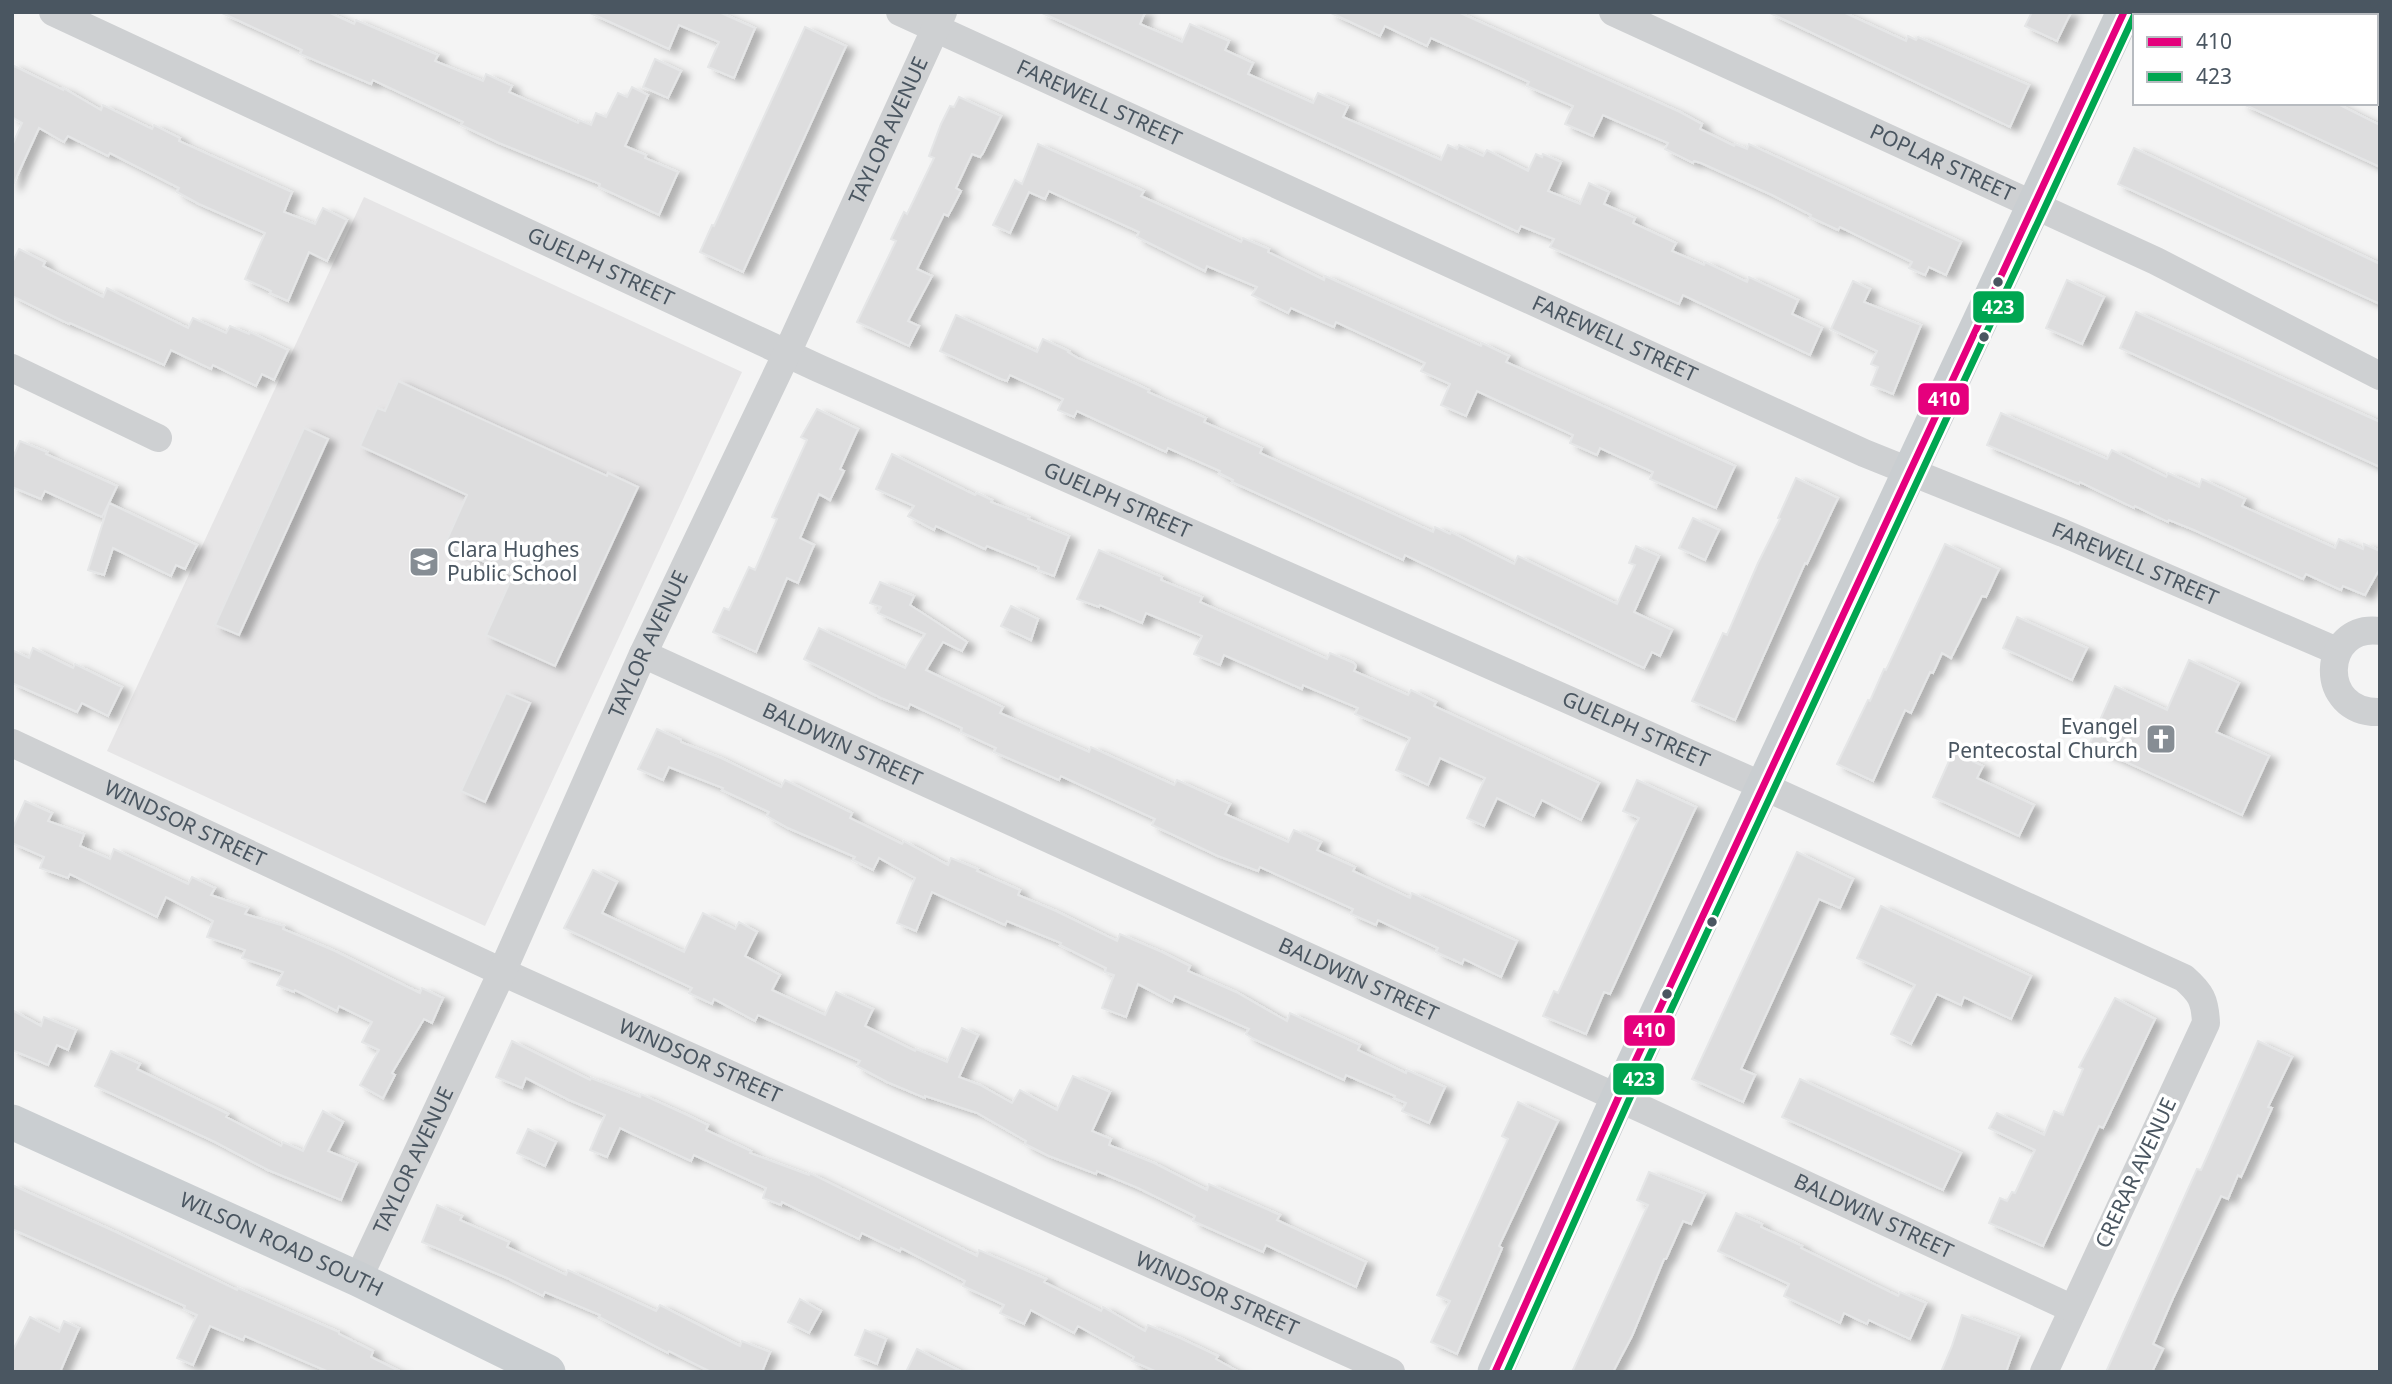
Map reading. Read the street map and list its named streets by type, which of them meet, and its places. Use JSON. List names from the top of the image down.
{
  "streets": {
    "main road": ["WILSON ROAD SOUTH"],
    "street": [
      "FAREWELL STREET",
      "TAYLOR AVENUE",
      "POPLAR STREET",
      "GUELPH STREET",
      "BALDWIN STREET",
      "WINDSOR STREET",
      "CRERAR AVENUE"
    ]
  },
  "crossings": [
    ["FAREWELL STREET", "TAYLOR AVENUE"],
    ["TAYLOR AVENUE", "GUELPH STREET"],
    ["TAYLOR AVENUE", "BALDWIN STREET"],
    ["TAYLOR AVENUE", "WINDSOR STREET"],
    ["TAYLOR AVENUE", "WILSON ROAD SOUTH"],
    ["GUELPH STREET", "CRERAR AVENUE"],
    ["BALDWIN STREET", "CRERAR AVENUE"]
  ],
  "places": {
    "school or university": ["Clara Hughes Public School"],
    "church": ["Evangel Pentecostal Church"]
  },
  "lines": ["transit line 410", "transit line 423"],
  "legend": ["410", "423"]
}
